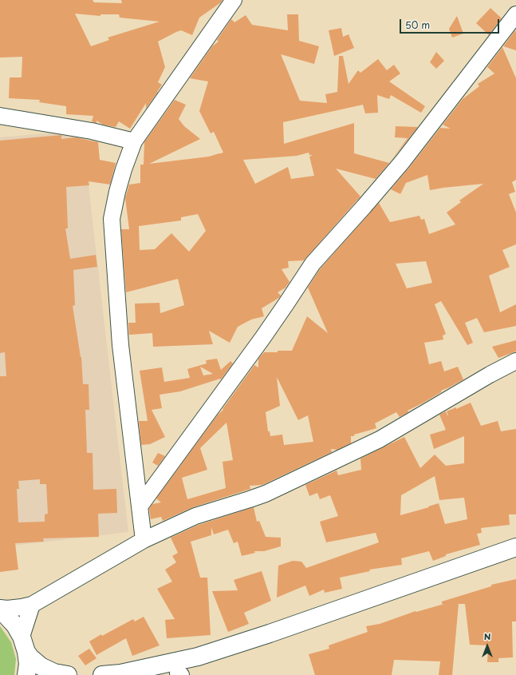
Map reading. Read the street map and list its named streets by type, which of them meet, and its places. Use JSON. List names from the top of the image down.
{
  "scale_bar": "50 m",
  "north": "top"
}
